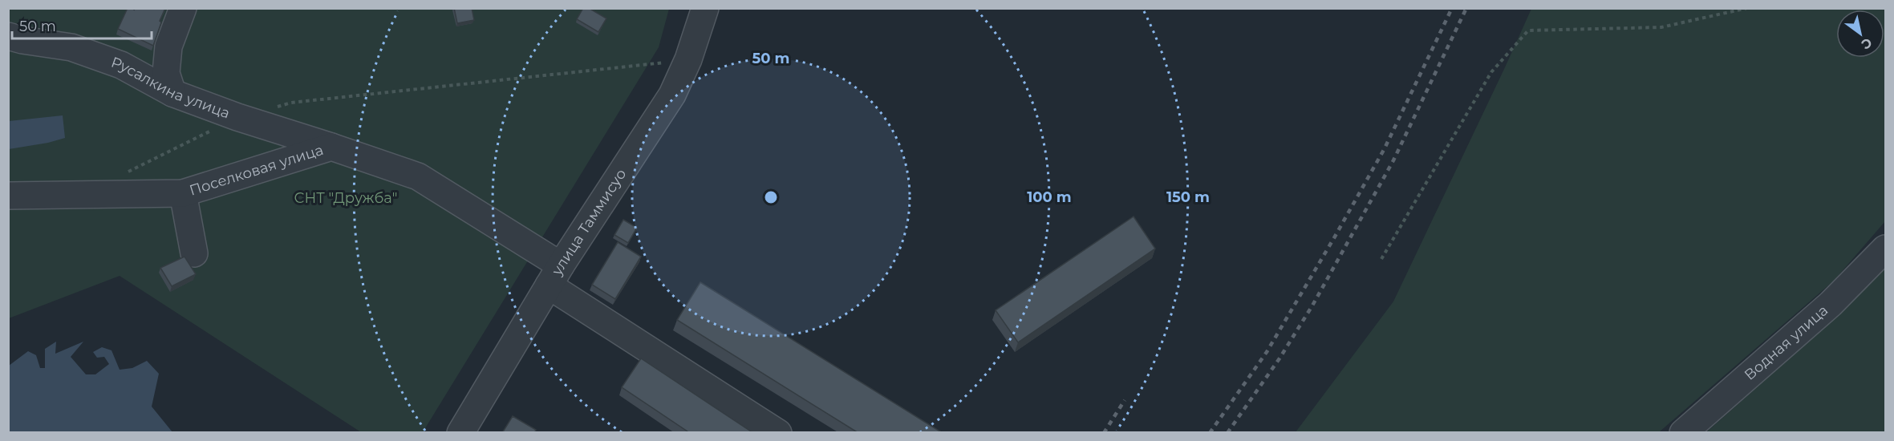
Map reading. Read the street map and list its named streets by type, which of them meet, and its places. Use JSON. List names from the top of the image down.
{
  "streets": {
    "street": [
      "Русалкина улица",
      "Поселковая улица",
      "улица Таммисуо",
      "Водная улица"
    ]
  },
  "crossings": [
    ["Русалкина улица", "Поселковая улица"],
    ["Поселковая улица", "улица Таммисуо"]
  ],
  "parks": ["СНТ \"Дружба\""],
  "scale_bar": "50 m",
  "north": "bottom right",
  "rings": ["50 m", "100 m", "150 m"]
}
